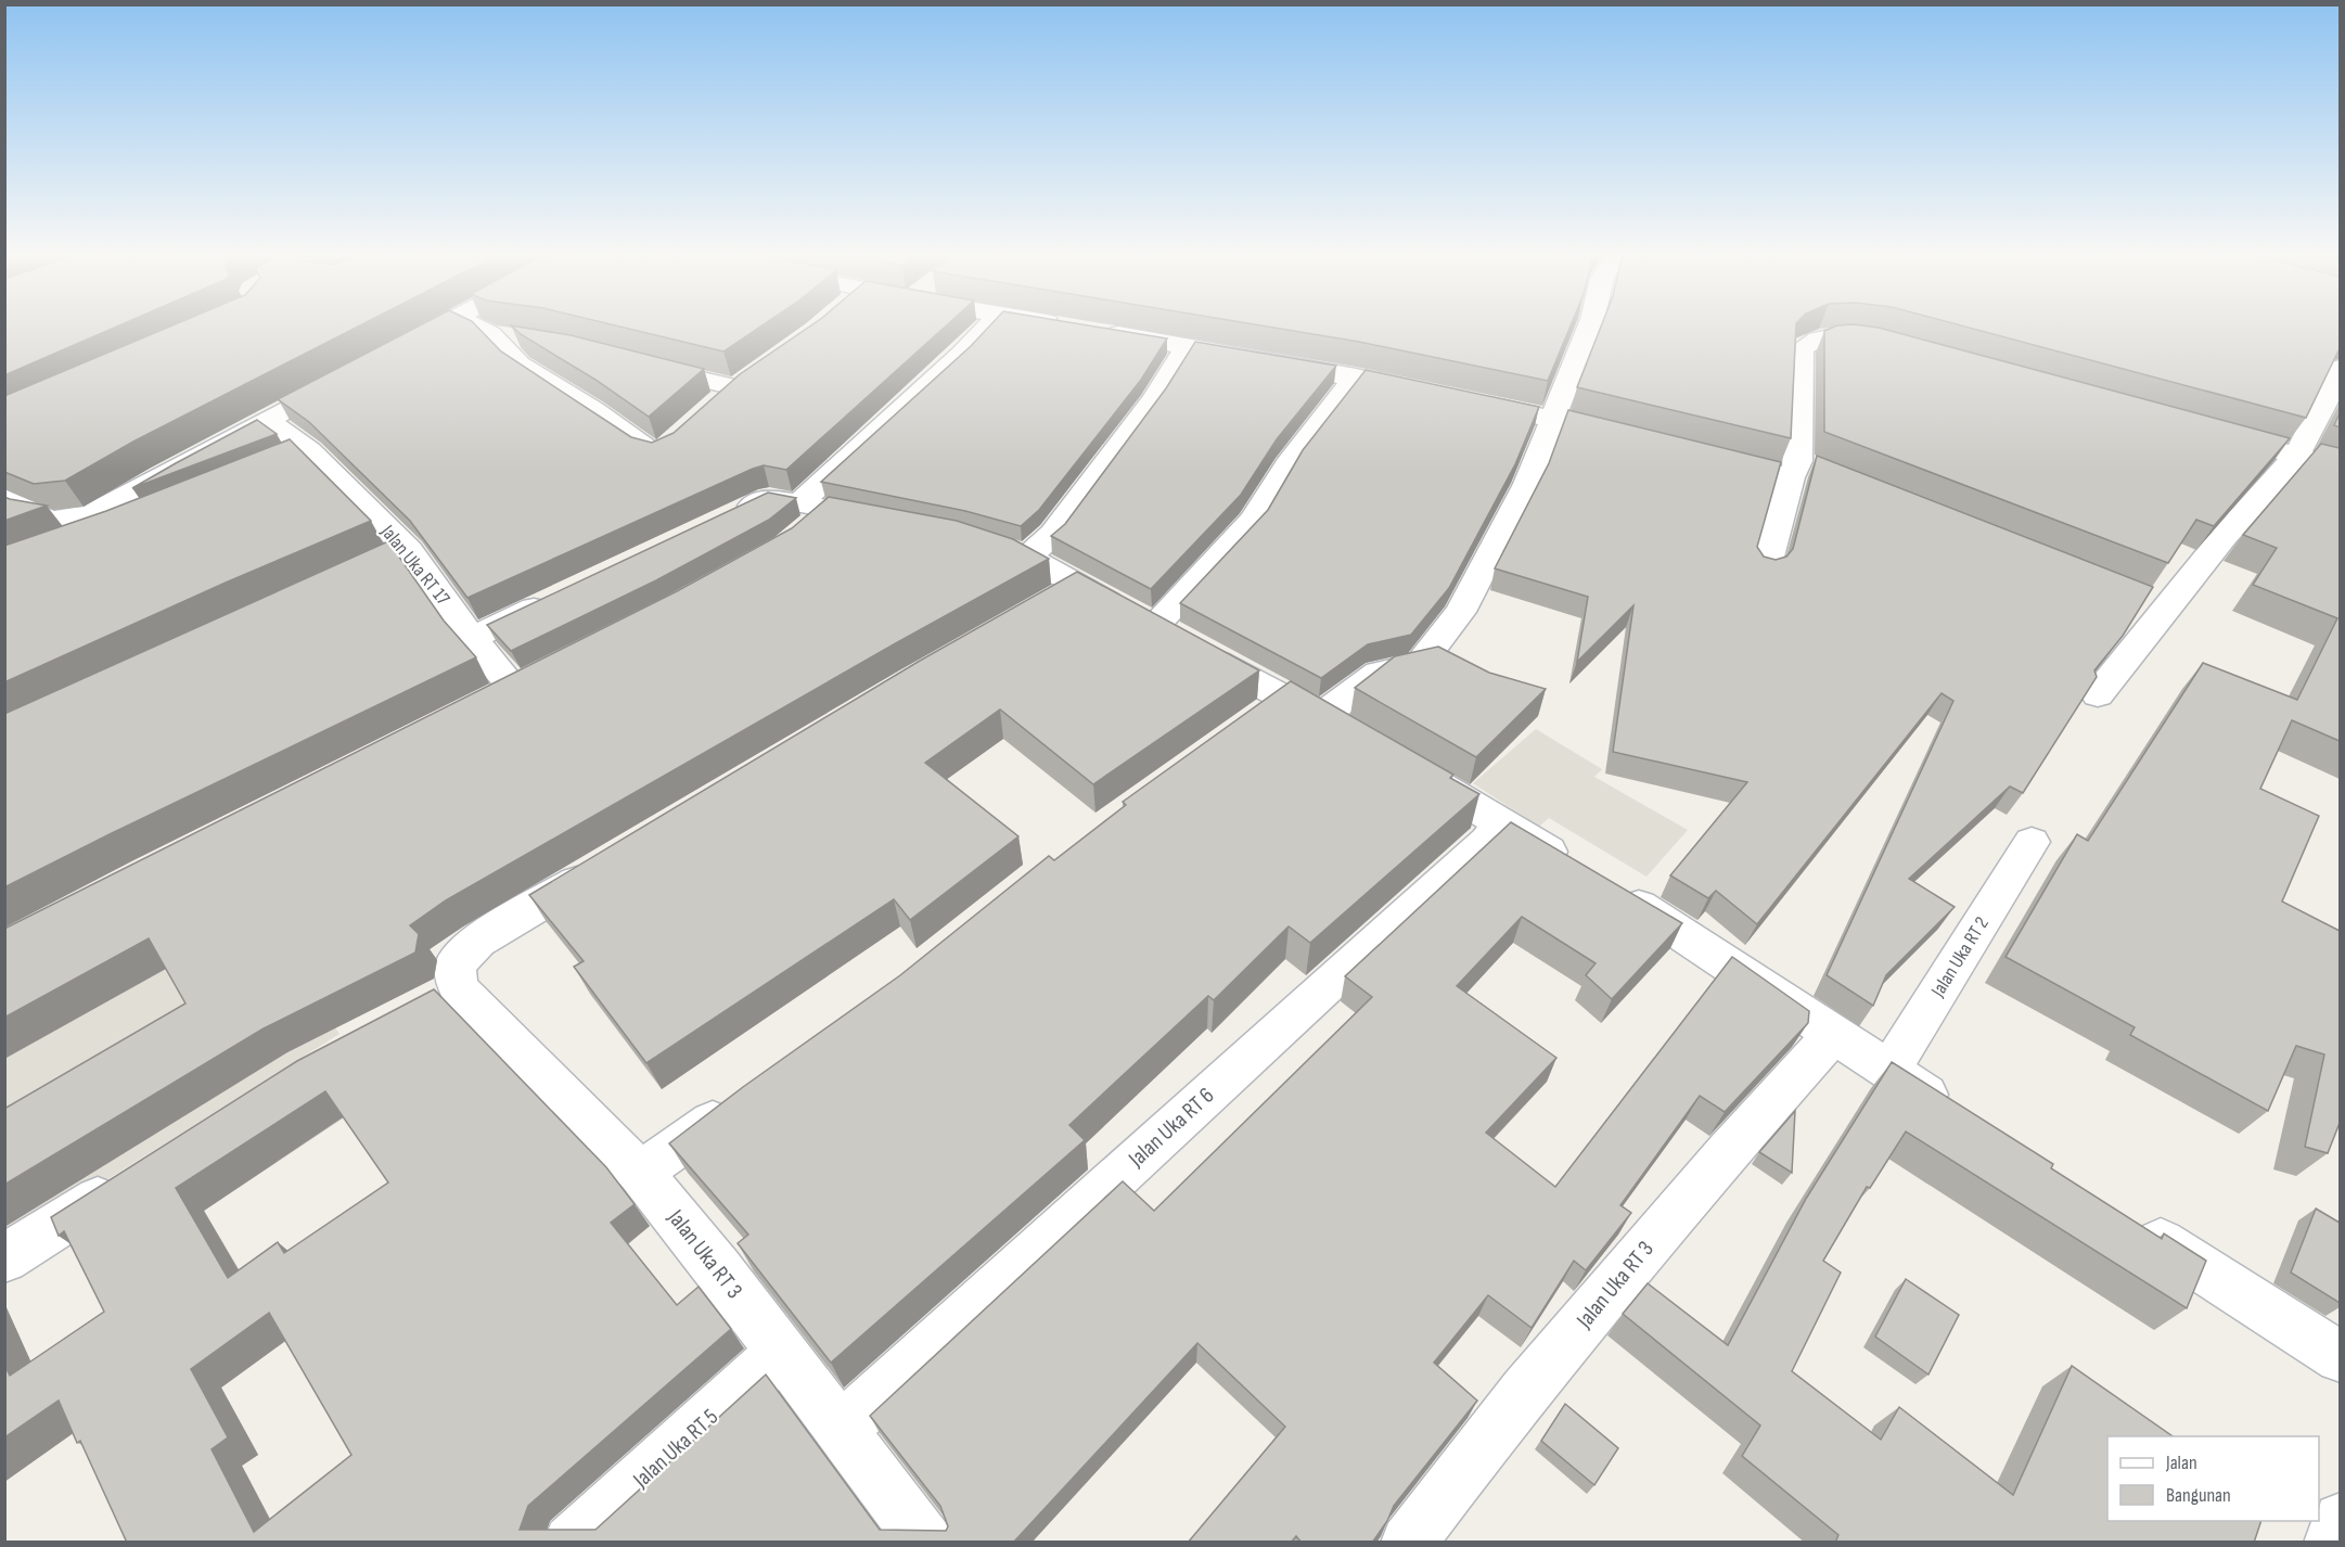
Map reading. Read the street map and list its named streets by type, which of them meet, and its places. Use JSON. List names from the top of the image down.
{
  "streets": {
    "street": [
      "Jalan Uka RT 17",
      "Jalan Uka RT 2",
      "Jalan Uka RT 6",
      "Jalan Uka RT 3",
      "Jalan Uka RT 5"
    ]
  },
  "crossings": [
    ["Jalan Uka RT 6", "Jalan Uka RT 3"],
    ["Jalan Uka RT 3", "Jalan Uka RT 5"]
  ],
  "legend": ["Jalan", "Bangunan"]
}
